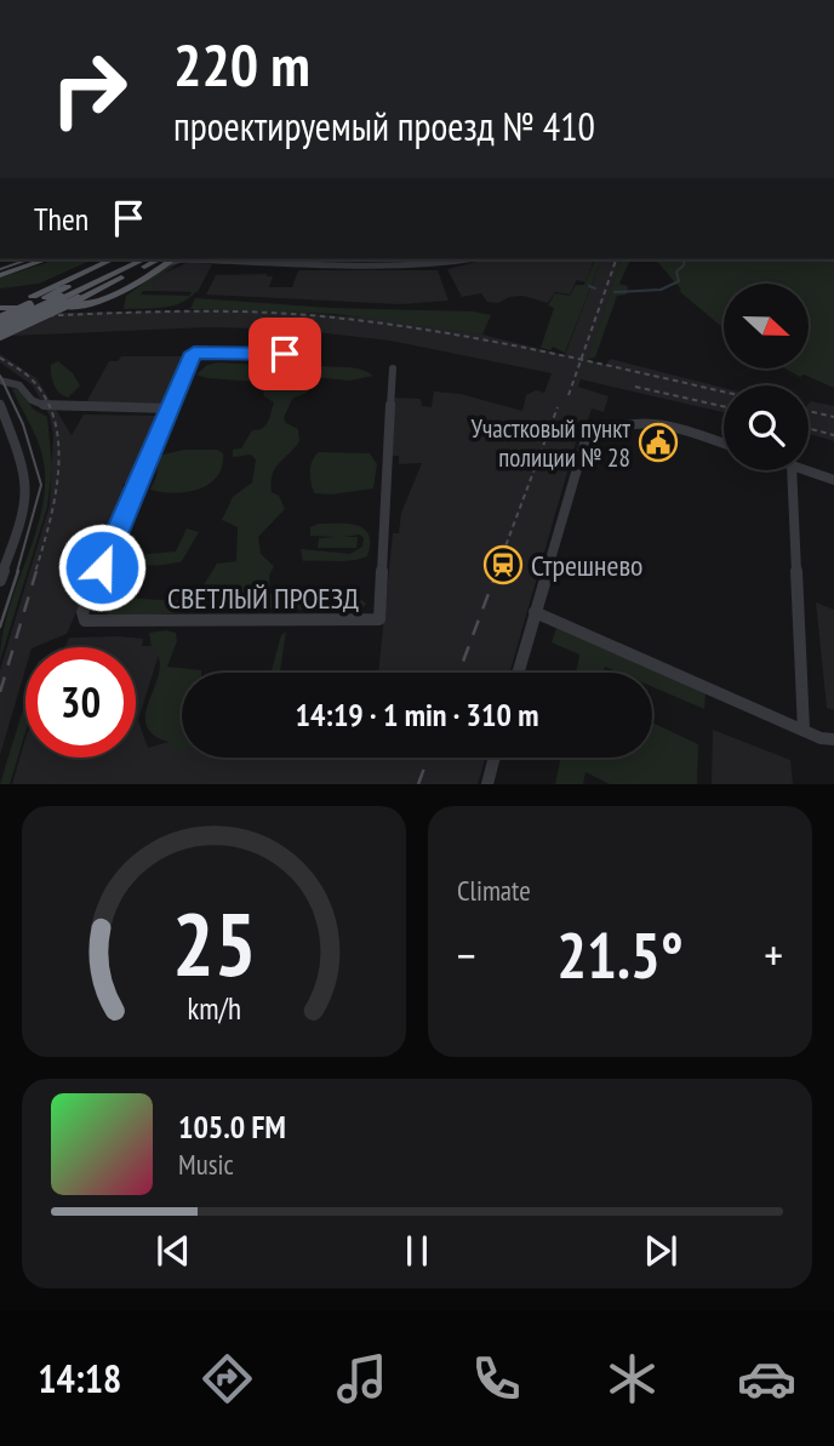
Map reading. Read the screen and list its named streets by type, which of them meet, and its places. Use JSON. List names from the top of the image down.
{
  "streets": {
    "street": ["СВЕТЛЫЙ ПРОЕЗД"]
  },
  "places": {
    "public building": ["Участковый пункт полиции № 28"],
    "station": ["Стрешнево"]
  },
  "north": "right",
  "page": {
    "turn": ["220 m", "проектируемый проезд № 410"],
    "then": "Then",
    "limit": "30",
    "trip": "14:19 · 1 min · 310 m",
    "tile": "Climate",
    "heat": ["−", "21.5°", "+"],
    "song": ["105.0 FM", "Music"],
    "tabs": "14:18",
    "gauge": ["25", "km/h"]
  }
}
